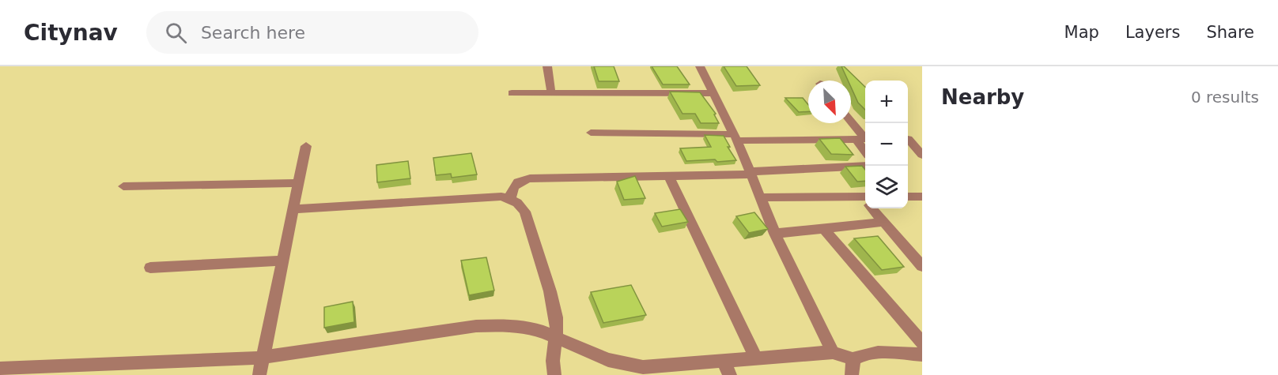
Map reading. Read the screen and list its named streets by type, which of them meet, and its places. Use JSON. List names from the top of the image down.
{
  "north": "bottom right",
  "page": {
    "header": "Citynav",
    "search": "Search here",
    "nav": ["Map", "Layers", "Share"],
    "heading": ["Nearby", "0 results"],
    "map_buttons": ["+", "−"]
  }
}
